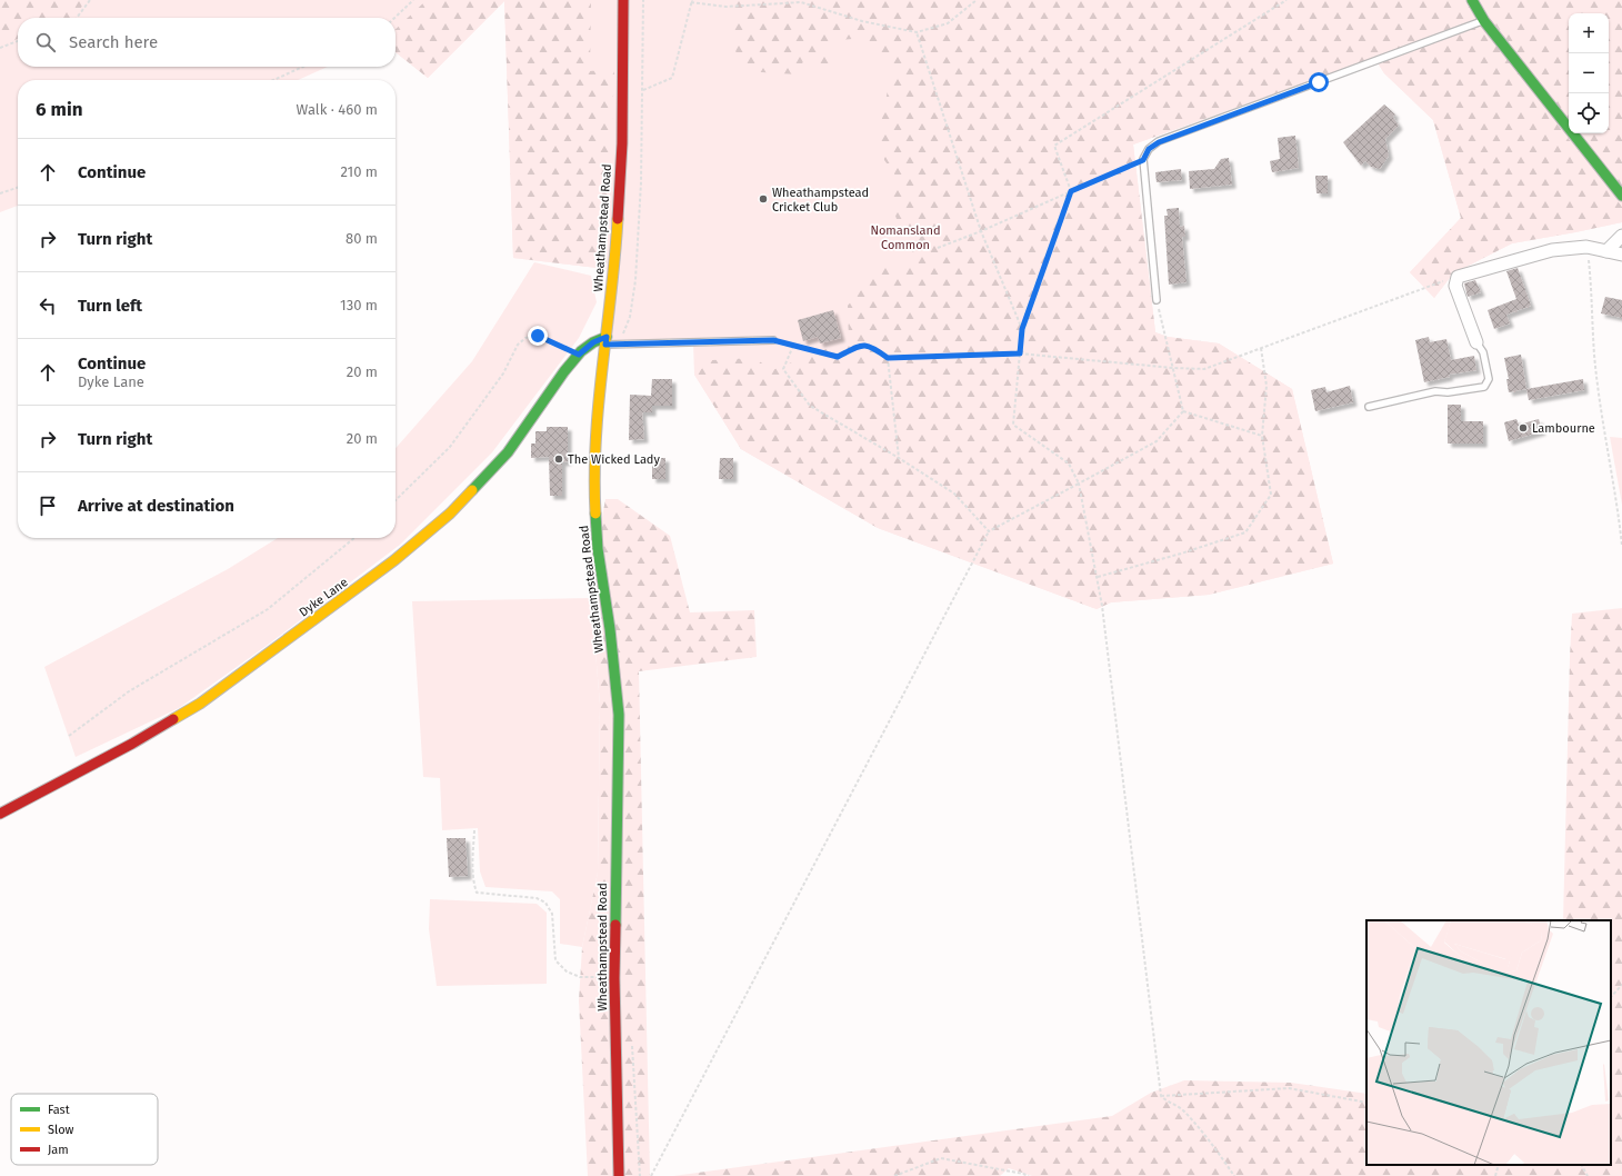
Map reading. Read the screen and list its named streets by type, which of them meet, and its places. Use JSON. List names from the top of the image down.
{
  "streets": {
    "main road": ["Wheathampstead Road", "Dyke Lane"]
  },
  "crossings": [
    ["Wheathampstead Road", "Dyke Lane"]
  ],
  "parks": ["Nomansland Common"],
  "places": ["Wheathampstead Cricket Club", "Lambourne", "The Wicked Lady"],
  "legend": ["Fast", "Slow", "Jam"],
  "page": {
    "map_buttons": ["+", "−"],
    "search": "Search here",
    "heading": ["6 min", "Walk · 460 m"],
    "list": [
      ["Continue", "210 m"],
      ["Turn right", "80 m"],
      ["Turn left", "130 m"],
      ["Continue", "Dyke Lane", "20 m"],
      ["Turn right", "20 m"],
      "Arrive at destination"
    ]
  }
}
